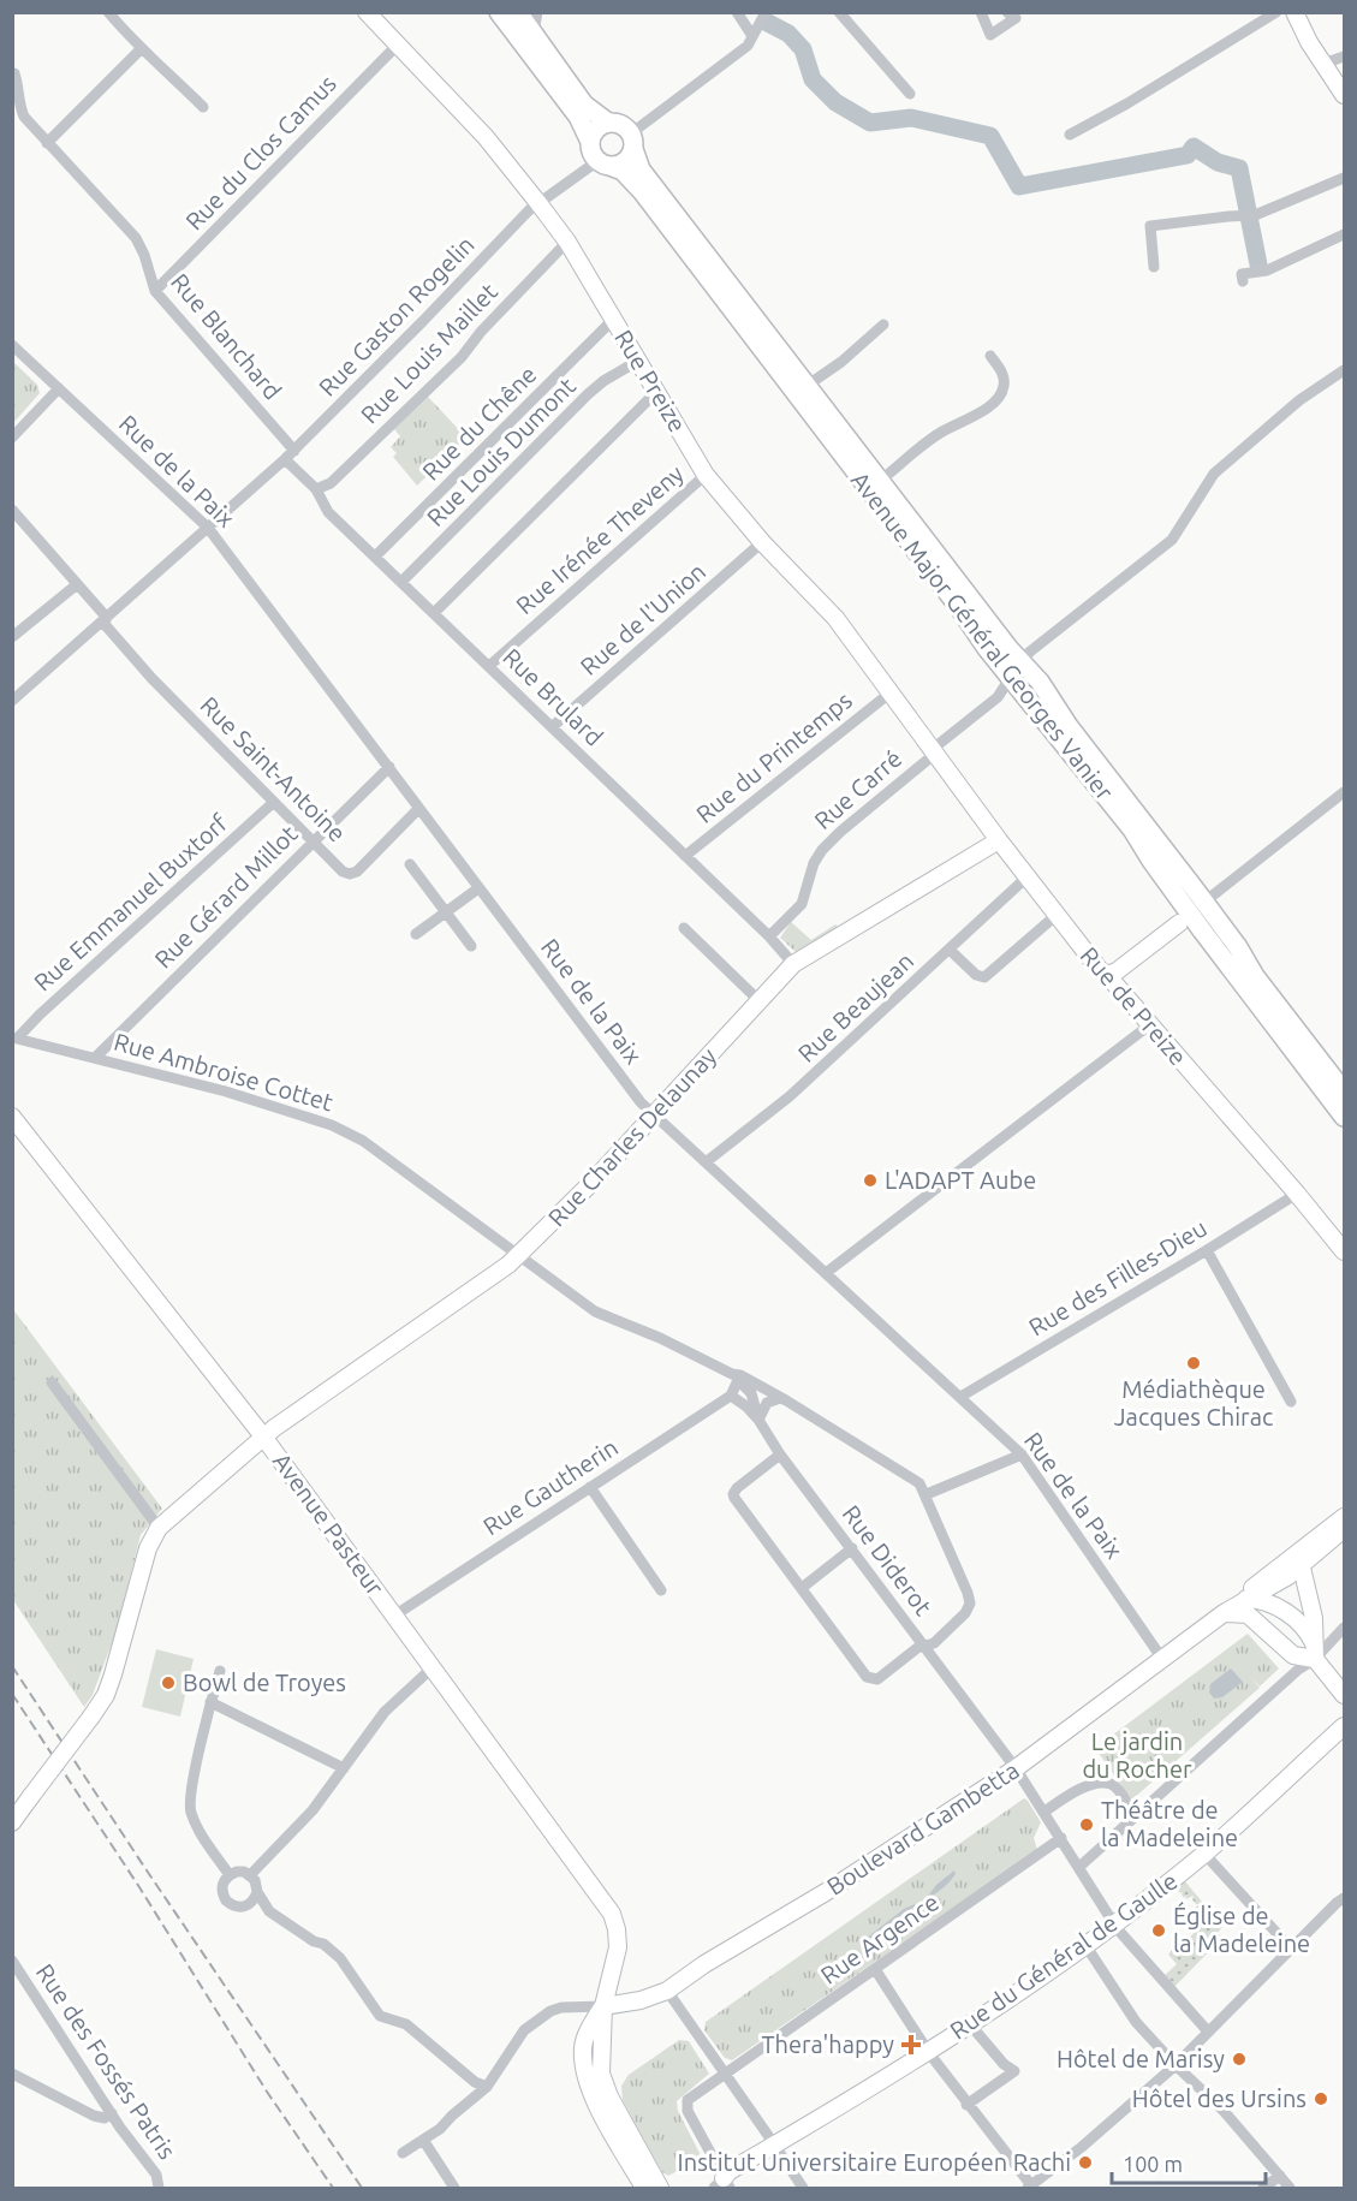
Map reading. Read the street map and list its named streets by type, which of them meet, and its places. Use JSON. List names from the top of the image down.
{
  "streets": {
    "main road": ["Avenue Major Général Georges Vanier"],
    "street": [
      "Rue du Clos Camus",
      "Rue Gaston Rogelin",
      "Rue Blanchard",
      "Rue Louis Maillet",
      "Rue Preize",
      "Rue du Chêne",
      "Rue Louis Dumont",
      "Rue de la Paix",
      "Rue Irénée Theveny",
      "Rue de l'Union",
      "Rue Brulard",
      "Rue du Printemps",
      "Rue Saint-Antoine",
      "Rue Carré",
      "Rue Gérard Millot",
      "Rue Emmanuel Buxtorf",
      "Rue de Preize",
      "Rue Beaujean",
      "Rue Ambroise Cottet",
      "Rue Charles Delaunay",
      "Rue des Filles-Dieu",
      "Rue Gautherin",
      "Avenue Pasteur",
      "Rue Diderot",
      "Boulevard Gambetta",
      "Rue Argence",
      "Rue du Général de Gaulle",
      "Rue des Fossés Patris"
    ]
  },
  "crossings": [
    ["Rue du Clos Camus", "Rue Blanchard"],
    ["Rue du Clos Camus", "Rue Preize"],
    ["Rue Gaston Rogelin", "Rue Blanchard"],
    ["Rue Gaston Rogelin", "Rue Preize"],
    ["Rue Gaston Rogelin", "Rue de la Paix"],
    ["Rue Gaston Rogelin", "Avenue Major Général Georges Vanier"],
    ["Rue Gaston Rogelin", "Rue Brulard"],
    ["Rue Gaston Rogelin", "Rue Saint-Antoine"],
    ["Rue Louis Maillet", "Rue Preize"],
    ["Rue Louis Maillet", "Rue Brulard"],
    ["Rue Preize", "Rue du Chêne"],
    ["Rue Preize", "Rue Louis Dumont"],
    ["Rue Preize", "Rue Irénée Theveny"],
    ["Rue Preize", "Rue de l'Union"],
    ["Rue Preize", "Rue du Printemps"],
    ["Rue Preize", "Rue Carré"],
    ["Rue Preize", "Rue de Preize"],
    ["Rue du Chêne", "Rue Brulard"],
    ["Rue Louis Dumont", "Rue Brulard"],
    ["Rue de la Paix", "Rue Saint-Antoine"],
    ["Rue de la Paix", "Rue Gérard Millot"],
    ["Rue de la Paix", "Rue Beaujean"],
    ["Rue de la Paix", "Rue Charles Delaunay"],
    ["Rue de la Paix", "Rue des Filles-Dieu"],
    ["Rue de la Paix", "Boulevard Gambetta"],
    ["Rue Irénée Theveny", "Rue Brulard"],
    ["Rue de l'Union", "Rue Brulard"],
    ["Avenue Major Général Georges Vanier", "Rue Carré"],
    ["Rue Brulard", "Rue du Printemps"],
    ["Rue Brulard", "Rue Carré"],
    ["Rue Brulard", "Rue Charles Delaunay"],
    ["Rue Saint-Antoine", "Rue Gérard Millot"],
    ["Rue Saint-Antoine", "Rue Emmanuel Buxtorf"],
    ["Rue Carré", "Rue de Preize"],
    ["Rue Gérard Millot", "Rue Ambroise Cottet"],
    ["Rue Emmanuel Buxtorf", "Rue Ambroise Cottet"],
    ["Rue de Preize", "Rue Beaujean"],
    ["Rue de Preize", "Rue Charles Delaunay"],
    ["Rue de Preize", "Rue des Filles-Dieu"],
    ["Rue Ambroise Cottet", "Rue Charles Delaunay"],
    ["Rue Ambroise Cottet", "Rue Gautherin"],
    ["Rue Ambroise Cottet", "Rue Diderot"],
    ["Rue Charles Delaunay", "Avenue Pasteur"],
    ["Rue Gautherin", "Avenue Pasteur"],
    ["Rue Gautherin", "Rue Diderot"],
    ["Avenue Pasteur", "Boulevard Gambetta"],
    ["Rue Diderot", "Boulevard Gambetta"],
    ["Rue Diderot", "Rue Argence"],
    ["Rue Diderot", "Rue du Général de Gaulle"],
    ["Rue Argence", "Rue du Général de Gaulle"]
  ],
  "parks": ["Le jardin du Rocher"],
  "places": {
    "other": [
      "L'ADAPT Aube",
      "Médiathèque Jacques Chirac",
      "Bowl de Troyes",
      "Théâtre de la Madeleine",
      "Église de la Madeleine",
      "Hôtel de Marisy",
      "Hôtel des Ursins",
      "Institut Universitaire Européen Rachi"
    ],
    "health": ["Thera'happy"]
  },
  "scale_bar": "100 m"
}
